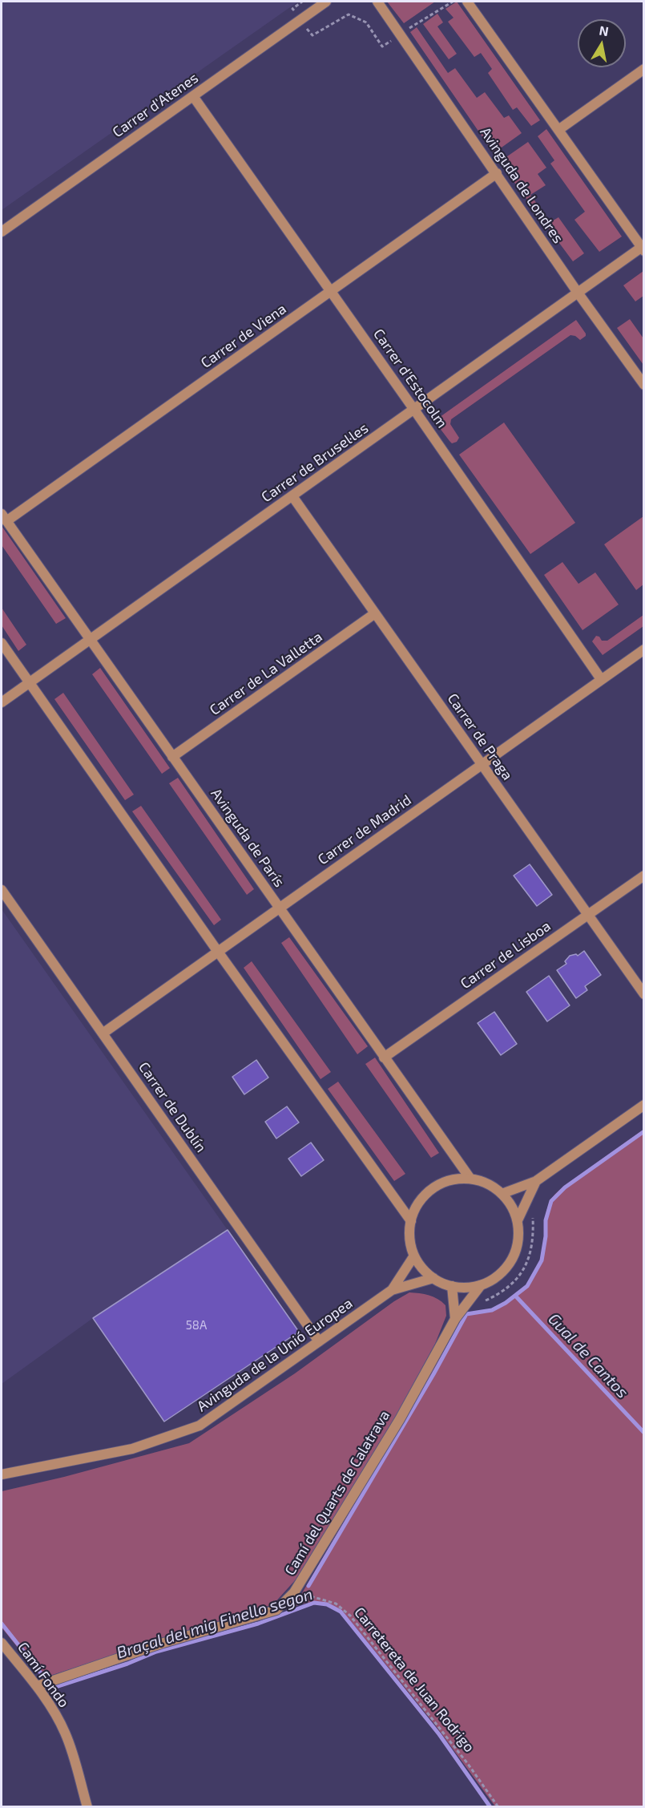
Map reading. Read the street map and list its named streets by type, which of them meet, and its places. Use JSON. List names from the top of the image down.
{
  "streets": {
    "street": [
      "Carrer d'Atenes",
      "Avinguda de Londres",
      "Carrer de Viena",
      "Carrer d'Estocolm",
      "Carrer de Brusel·les",
      "Carrer de La Valletta",
      "Carrer de Praga",
      "Carrer de Madrid",
      "Avinguda de París",
      "Carrer de Lisboa",
      "Carrer de Dublín",
      "Avinguda de la Unió Europea",
      "Camí del Quarts de Calatrava",
      "Camí Fondo"
    ],
    "path": ["Carretereta de Juan Rodrigo"]
  },
  "crossings": [
    ["Carrer d'Atenes", "Carrer d'Estocolm"],
    ["Avinguda de Londres", "Carrer de Viena"],
    ["Avinguda de Londres", "Carrer de Brusel·les"],
    ["Carrer de Viena", "Carrer d'Estocolm"],
    ["Carrer de Viena", "Avinguda de París"],
    ["Carrer d'Estocolm", "Carrer de Brusel·les"],
    ["Carrer d'Estocolm", "Carrer de Madrid"],
    ["Carrer de Brusel·les", "Carrer de Praga"],
    ["Carrer de Brusel·les", "Avinguda de París"],
    ["Carrer de La Valletta", "Carrer de Praga"],
    ["Carrer de La Valletta", "Avinguda de París"],
    ["Carrer de Praga", "Carrer de Madrid"],
    ["Carrer de Praga", "Carrer de Lisboa"],
    ["Carrer de Madrid", "Avinguda de París"],
    ["Carrer de Madrid", "Carrer de Dublín"],
    ["Avinguda de París", "Carrer de Lisboa"],
    ["Avinguda de París", "Avinguda de la Unió Europea"],
    ["Avinguda de París", "Camí del Quarts de Calatrava"],
    ["Carrer de Dublín", "Avinguda de la Unió Europea"],
    ["Avinguda de la Unió Europea", "Camí del Quarts de Calatrava"],
    ["Camí del Quarts de Calatrava", "Camí Fondo"],
    ["Camí del Quarts de Calatrava", "Carretereta de Juan Rodrigo"]
  ],
  "water": ["Gual de Cantos", "Braçal del mig Finello segon"],
  "house_numbers": ["58A"],
  "north": "top"
}
